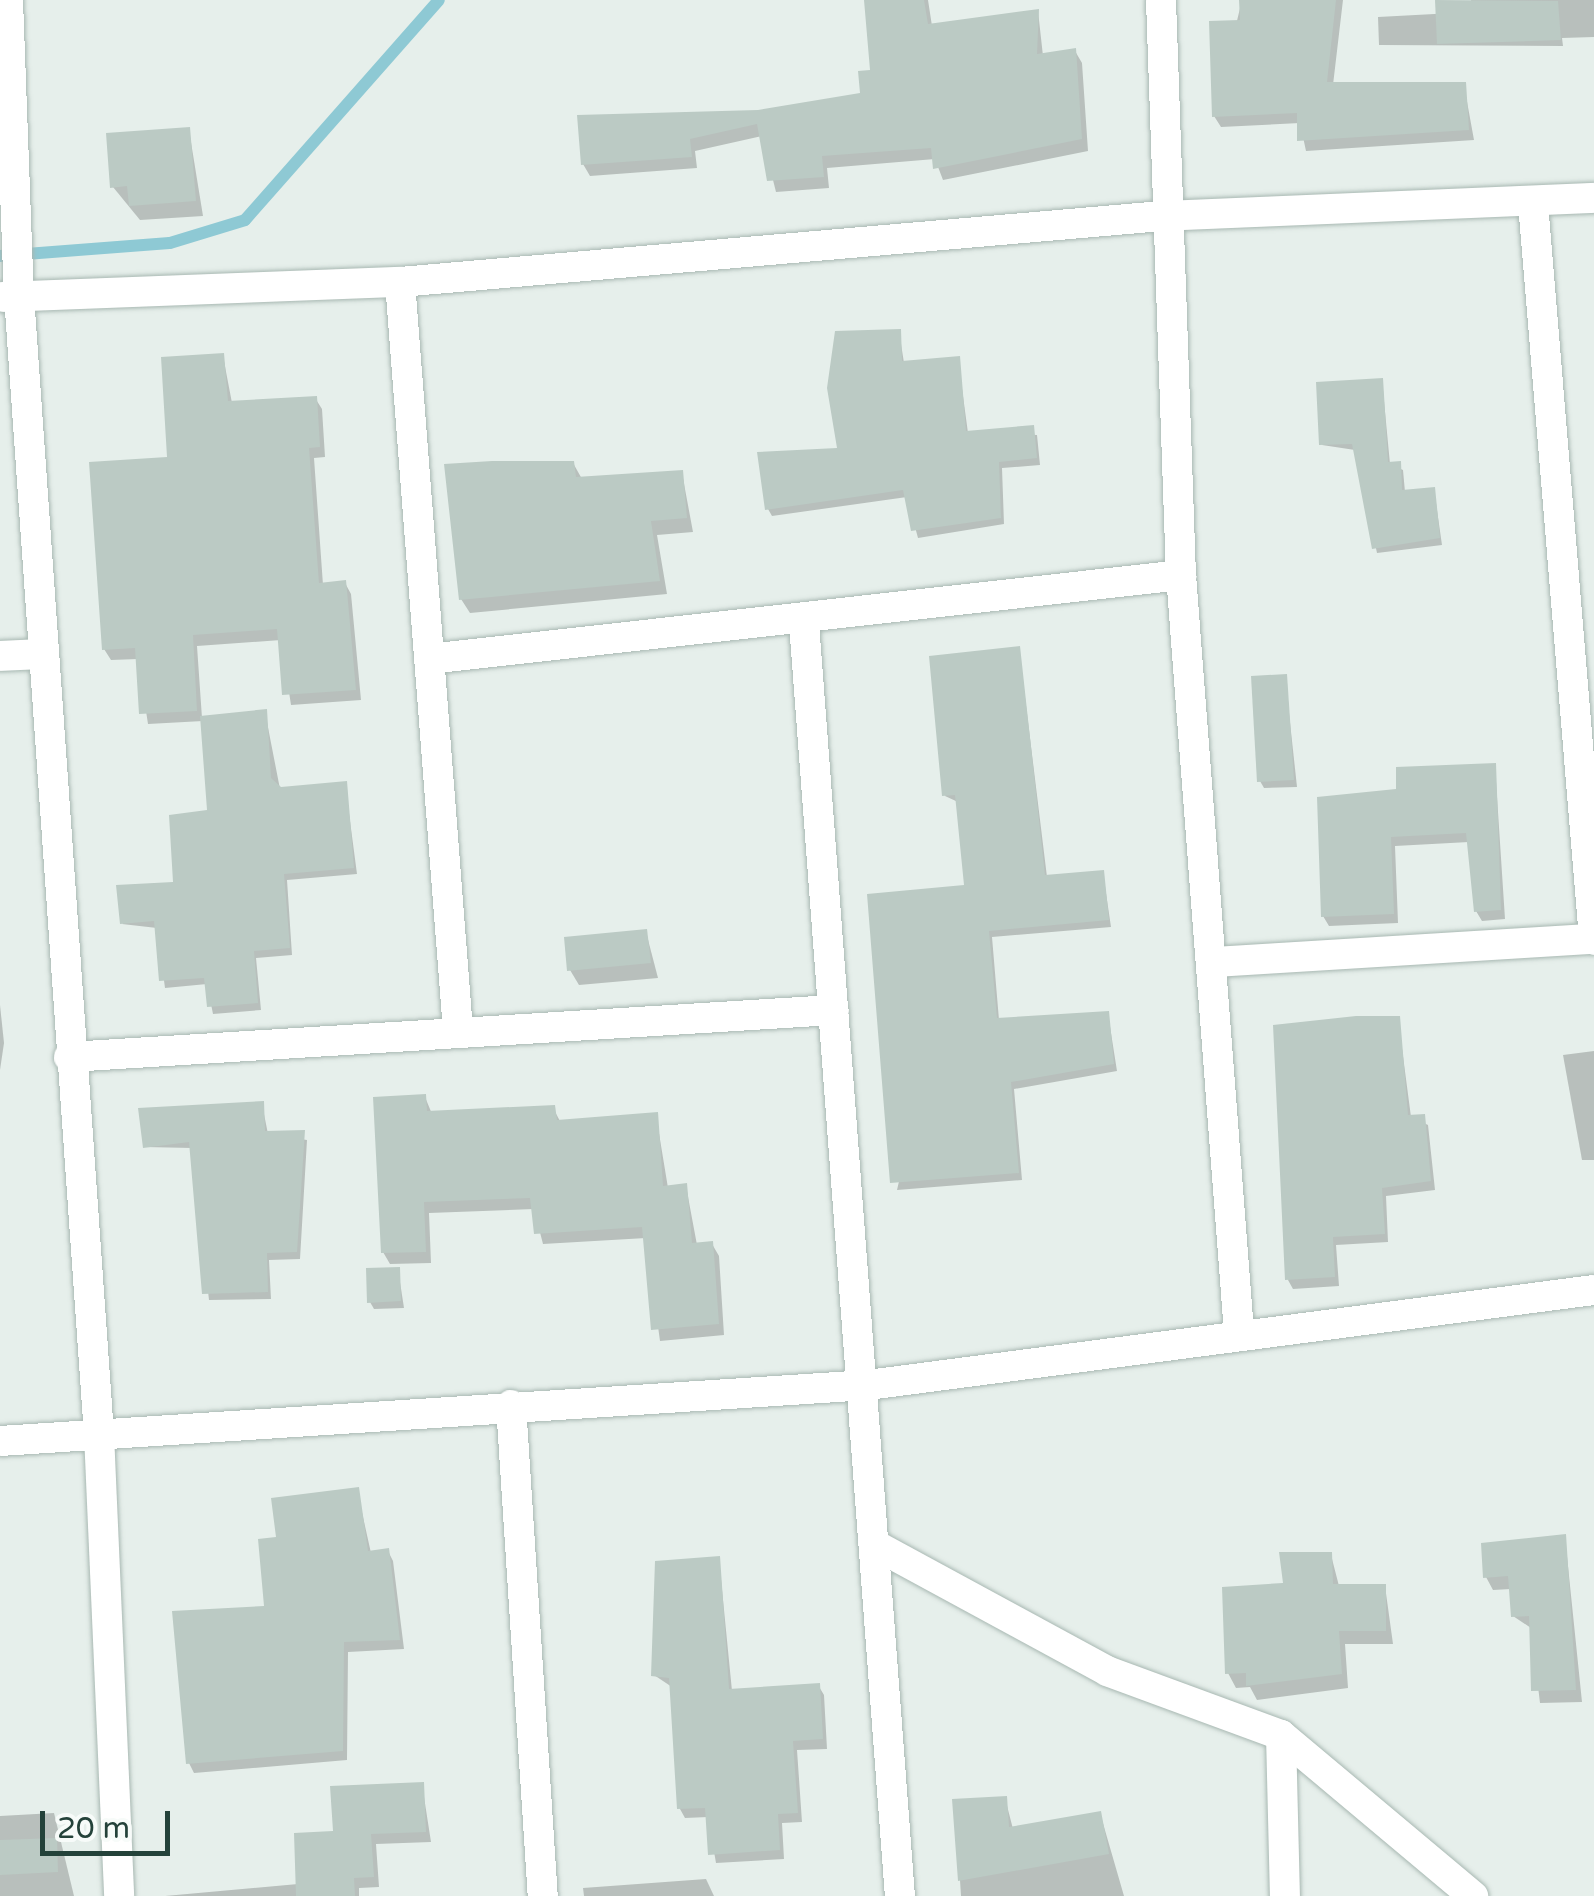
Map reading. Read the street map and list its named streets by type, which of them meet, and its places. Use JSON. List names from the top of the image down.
{
  "scale_bar": "20 m"
}
